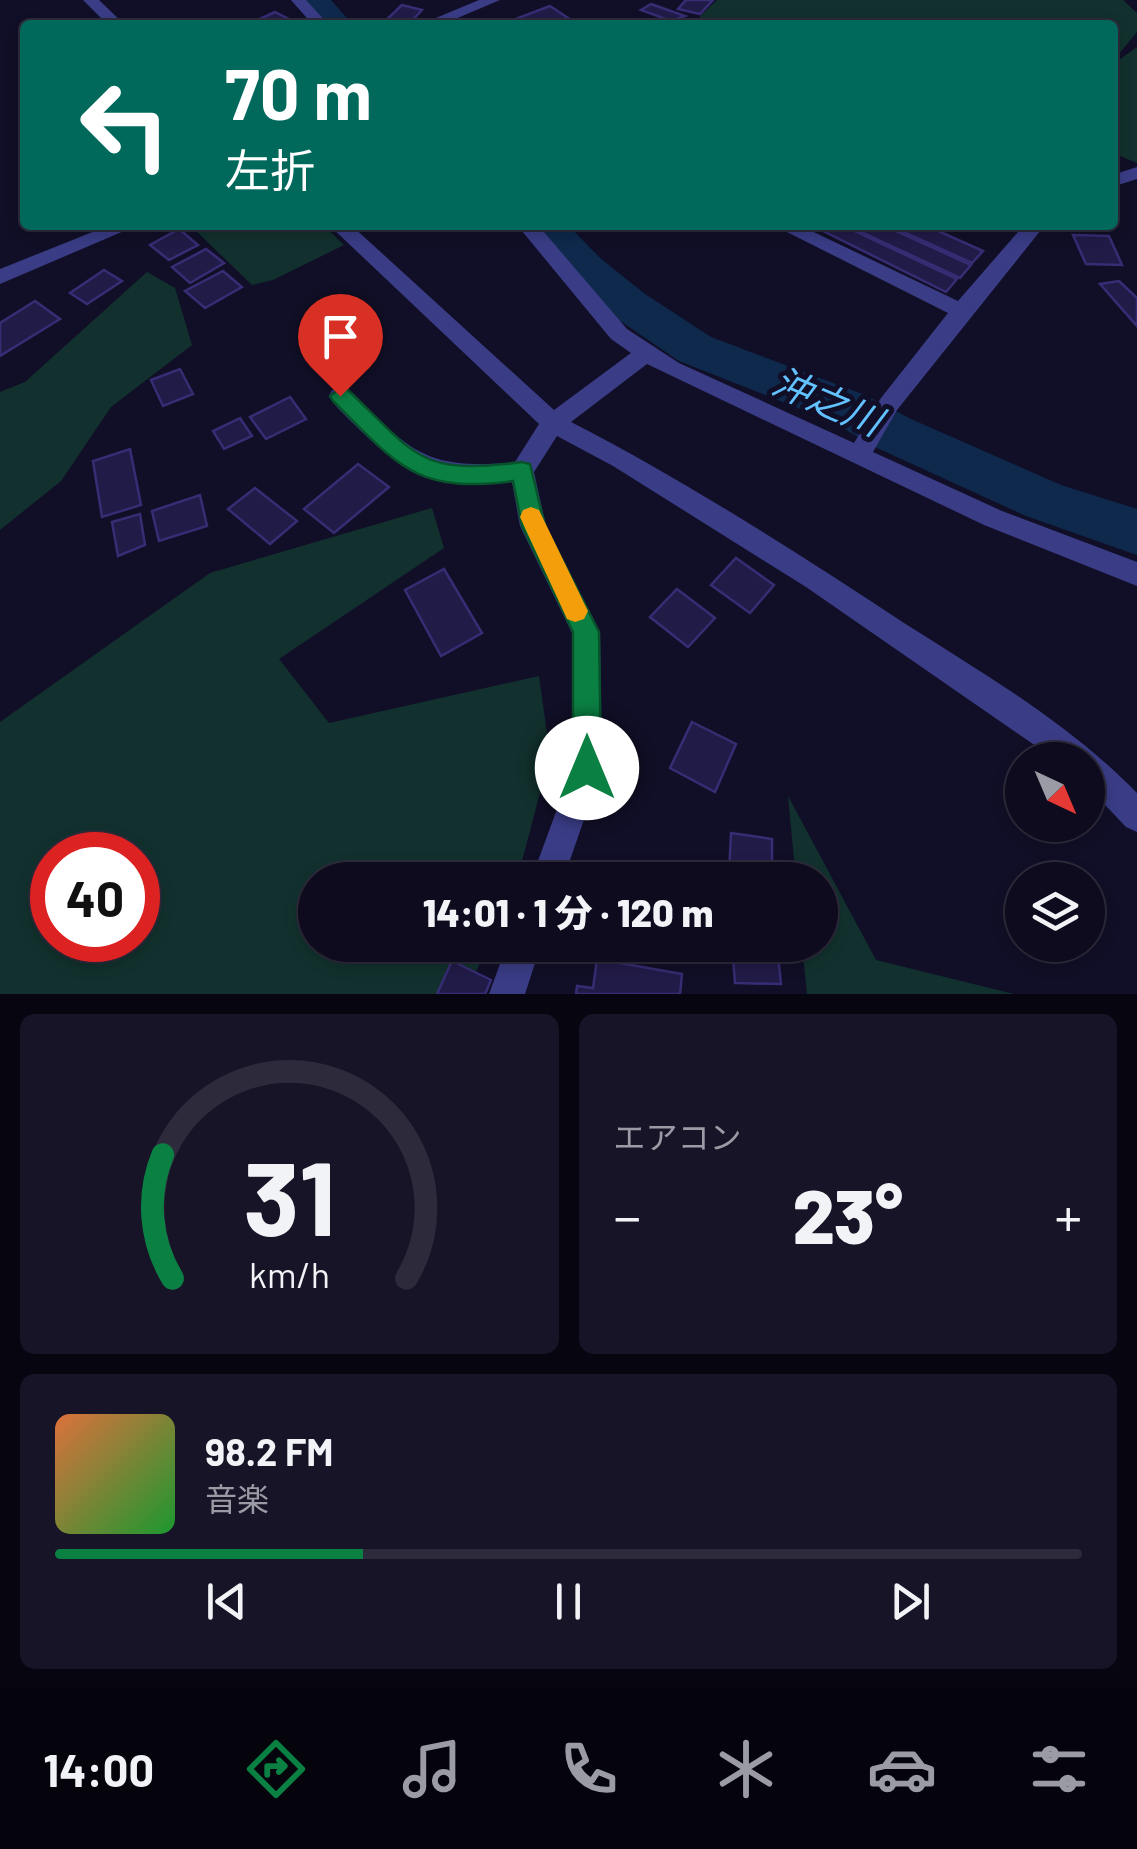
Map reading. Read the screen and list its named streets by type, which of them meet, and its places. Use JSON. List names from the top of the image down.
{
  "water": ["沖之川"],
  "north": "bottom right",
  "page": {
    "turn": ["70 m", "左折"],
    "limit": "40",
    "trip": "14:01 · 1 分 · 120 m",
    "tile": "エアコン",
    "heat": ["−", "23°", "+"],
    "song": ["98.2 FM", "音楽"],
    "tabs": "14:00",
    "gauge": ["31", "km/h"]
  }
}
